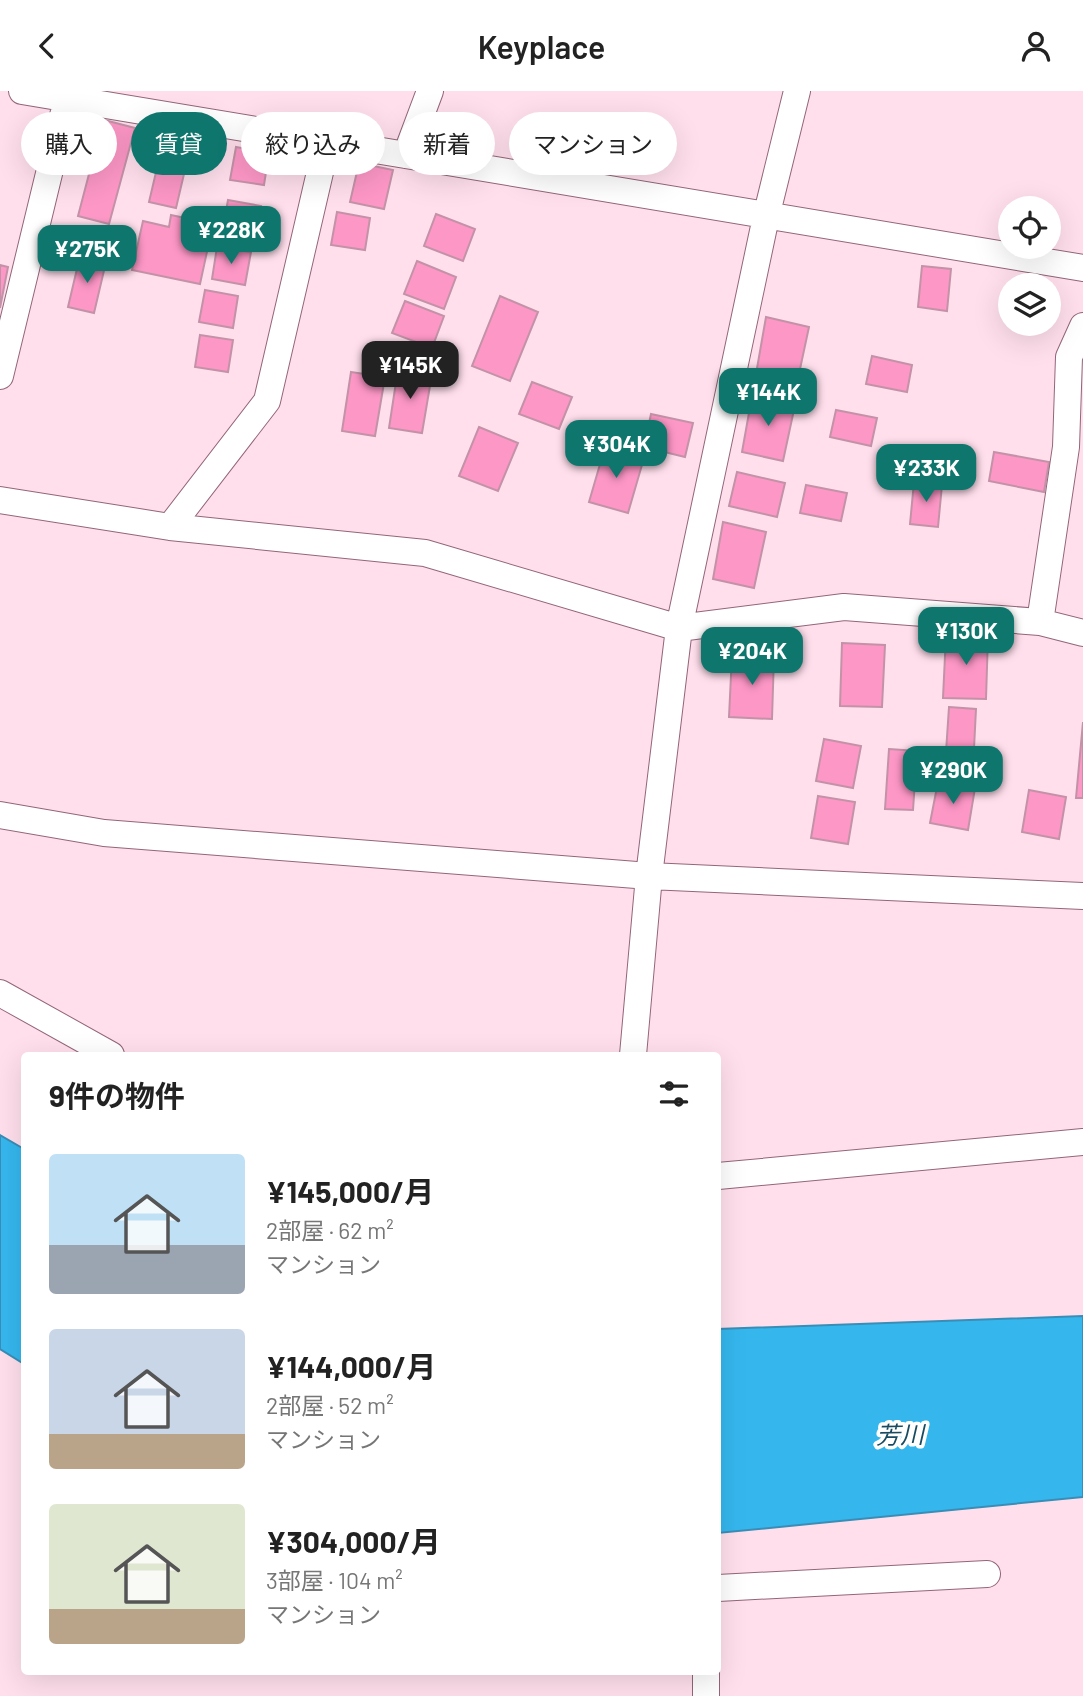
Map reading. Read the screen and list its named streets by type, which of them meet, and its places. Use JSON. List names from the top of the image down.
{
  "water": ["芳川"],
  "page": {
    "header": "Keyplace",
    "chip": [
      "購入",
      "賃貸",
      "絞り込み",
      "新着",
      "マンション"
    ],
    "price": [
      "¥228K",
      "¥275K",
      "¥145K",
      "¥144K",
      "¥304K",
      "¥233K",
      "¥130K",
      "¥204K",
      "¥290K"
    ],
    "heading": "9件の物件",
    "list": [
      {
        "name": "¥145,000/月",
        "note": "2部屋 · 62 m² · マンション"
      },
      {
        "name": "¥144,000/月",
        "note": "2部屋 · 52 m² · マンション"
      },
      {
        "name": "¥304,000/月",
        "note": "3部屋 · 104 m² · マンション"
      }
    ]
  }
}
